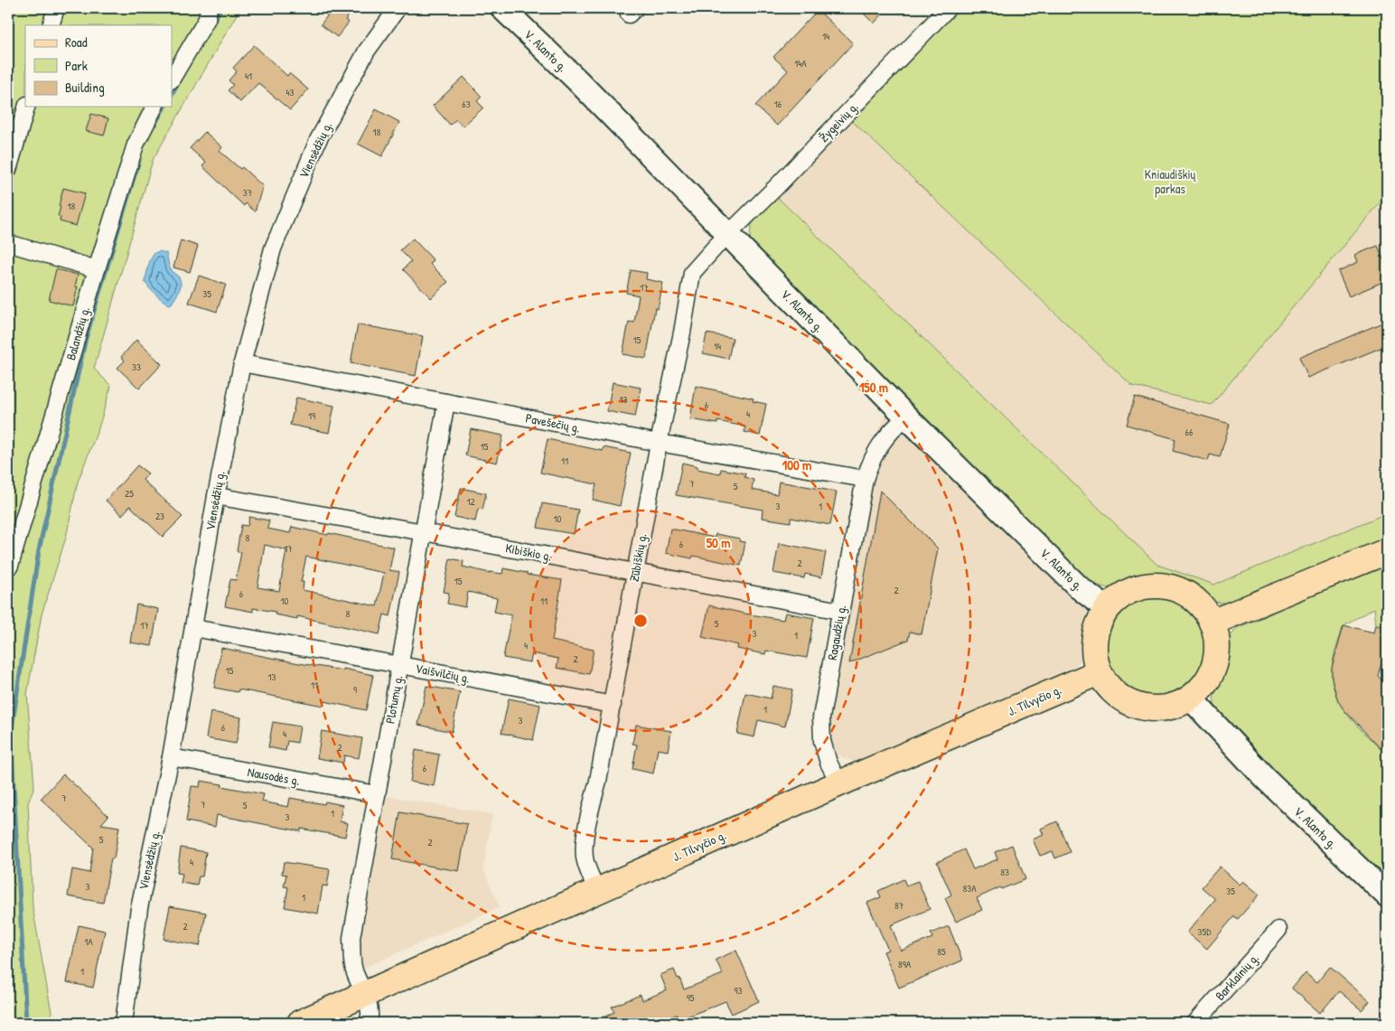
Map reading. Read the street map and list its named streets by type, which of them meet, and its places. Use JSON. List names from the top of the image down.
{
  "streets": {
    "main road": ["V. Alanto g.", "J. Tilvyčio g."],
    "street": [
      "Žygeivių g.",
      "Viensėdžių g.",
      "Balandžių g.",
      "Pavešečių g.",
      "Kibiškio g.",
      "Zūbiškių g.",
      "Ragaudžių g.",
      "Vaišvilčių g.",
      "Plotumų g.",
      "Nausodės g.",
      "Barklainių g."
    ]
  },
  "crossings": [
    ["V. Alanto g.", "Žygeivių g."],
    ["V. Alanto g.", "Zūbiškių g."],
    ["V. Alanto g.", "Ragaudžių g."],
    ["V. Alanto g.", "J. Tilvyčio g."],
    ["Žygeivių g.", "Zūbiškių g."],
    ["Viensėdžių g.", "Pavešečių g."],
    ["Viensėdžių g.", "Kibiškio g."],
    ["Viensėdžių g.", "Vaišvilčių g."],
    ["Viensėdžių g.", "Nausodės g."],
    ["Pavešečių g.", "Zūbiškių g."],
    ["Pavešečių g.", "Ragaudžių g."],
    ["Pavešečių g.", "Plotumų g."],
    ["Kibiškio g.", "Zūbiškių g."],
    ["Kibiškio g.", "Ragaudžių g."],
    ["Kibiškio g.", "Plotumų g."],
    ["Zūbiškių g.", "Vaišvilčių g."],
    ["Zūbiškių g.", "J. Tilvyčio g."],
    ["Ragaudžių g.", "J. Tilvyčio g."],
    ["Vaišvilčių g.", "Plotumų g."],
    ["Plotumų g.", "J. Tilvyčio g."],
    ["Plotumų g.", "Nausodės g."]
  ],
  "parks": ["Kniaudiškių parkas"],
  "house_numbers": [
    "14",
    "14A",
    "41",
    "43",
    "63",
    "16",
    "18",
    "37",
    "18",
    "17",
    "35",
    "15",
    "14",
    "33",
    "13",
    "6",
    "4",
    "19",
    "66",
    "15",
    "11",
    "7",
    "5",
    "25",
    "12",
    "3",
    "1",
    "23",
    "10",
    "8",
    "6",
    "17",
    "2",
    "15",
    "2",
    "6",
    "10",
    "11",
    "8",
    "5",
    "17",
    "3",
    "1",
    "4",
    "2",
    "15",
    "13",
    "11",
    "9",
    "7",
    "1",
    "3",
    "6",
    "4",
    "2",
    "6",
    "7",
    "7",
    "5",
    "1",
    "3",
    "5",
    "2",
    "4",
    "83",
    "3",
    "83A",
    "35",
    "1",
    "87",
    "2",
    "35D",
    "1A",
    "85",
    "89A",
    "1",
    "93",
    "95"
  ],
  "legend": ["Road", "Park", "Building"],
  "rings": ["150 m", "100 m", "50 m"]
}
